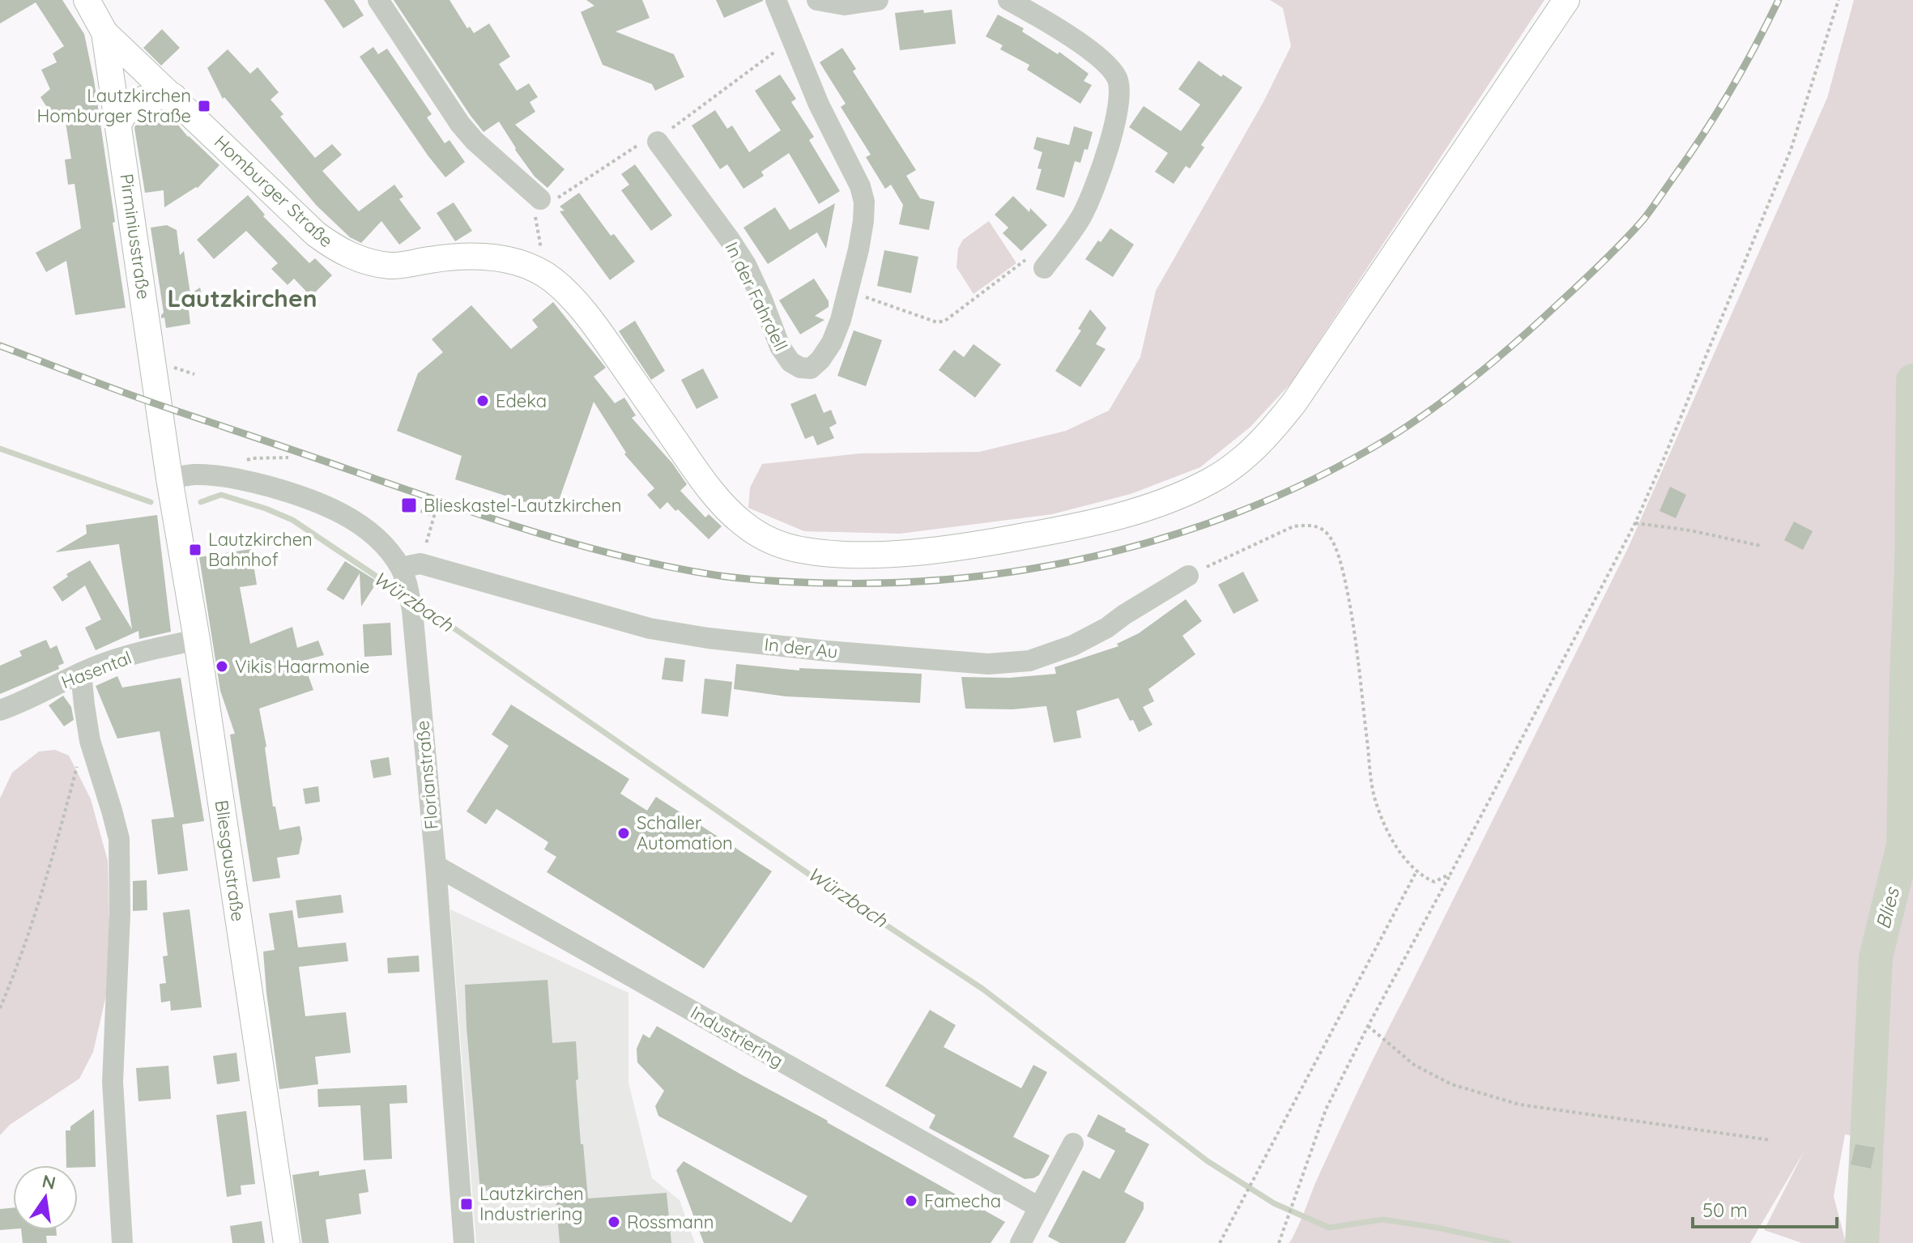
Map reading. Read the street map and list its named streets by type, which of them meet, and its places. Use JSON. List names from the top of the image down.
{
  "streets": {
    "main road": ["Homburger Straße", "Pirminiusstraße", "Bliesgaustraße"],
    "street": [
      "In der Fahrdell",
      "In der Au",
      "Hasental",
      "Florianstraße",
      "Industriering"
    ]
  },
  "crossings": [
    ["Homburger Straße", "Pirminiusstraße"],
    ["Pirminiusstraße", "Florianstraße"],
    ["Pirminiusstraße", "Bliesgaustraße"],
    ["In der Au", "Florianstraße"],
    ["Hasental", "Bliesgaustraße"],
    ["Florianstraße", "Bliesgaustraße"],
    ["Florianstraße", "Industriering"]
  ],
  "districts": ["Lautzkirchen"],
  "water": ["Würzbach", "Blies"],
  "places": {
    "transit": [
      "Lautzkirchen Homburger Straße",
      "Blieskastel-Lautzkirchen",
      "Lautzkirchen Bahnhof",
      "Lautzkirchen Industriering"
    ],
    "other": [
      "Edeka",
      "Vikis Haarmonie",
      "Schaller Automation",
      "Famecha",
      "Rossmann"
    ]
  },
  "scale_bar": "50 m",
  "north": "top"
}
